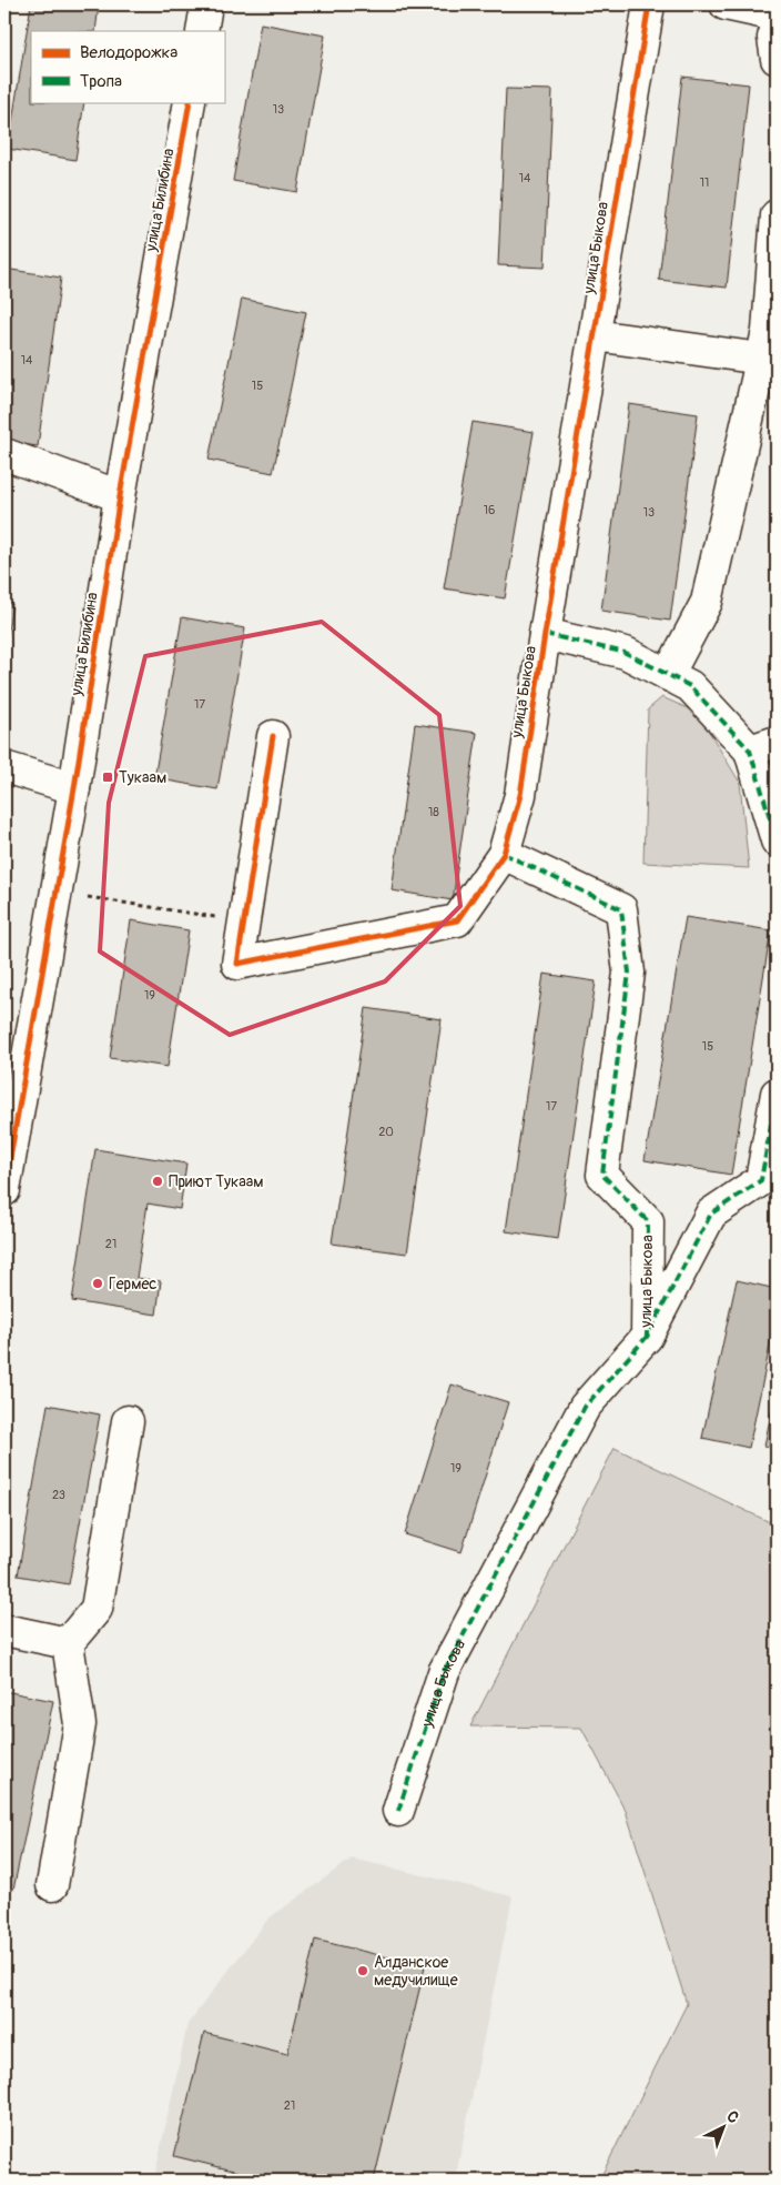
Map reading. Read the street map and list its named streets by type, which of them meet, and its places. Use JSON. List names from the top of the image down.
{
  "streets": {
    "street": ["улица Билибина", "улица Быкова"]
  },
  "places": {
    "transit": ["Тукаам"],
    "other": ["Приют Тукаам", "Гермес", "Алданское медучилище"]
  },
  "house_numbers": [
    "13",
    "14",
    "11",
    "14",
    "15",
    "16",
    "13",
    "17",
    "18",
    "19",
    "15",
    "17",
    "20",
    "21",
    "19",
    "23",
    "21"
  ],
  "legend": ["Велодорожка", "Тропа"],
  "north": "top right"
}
